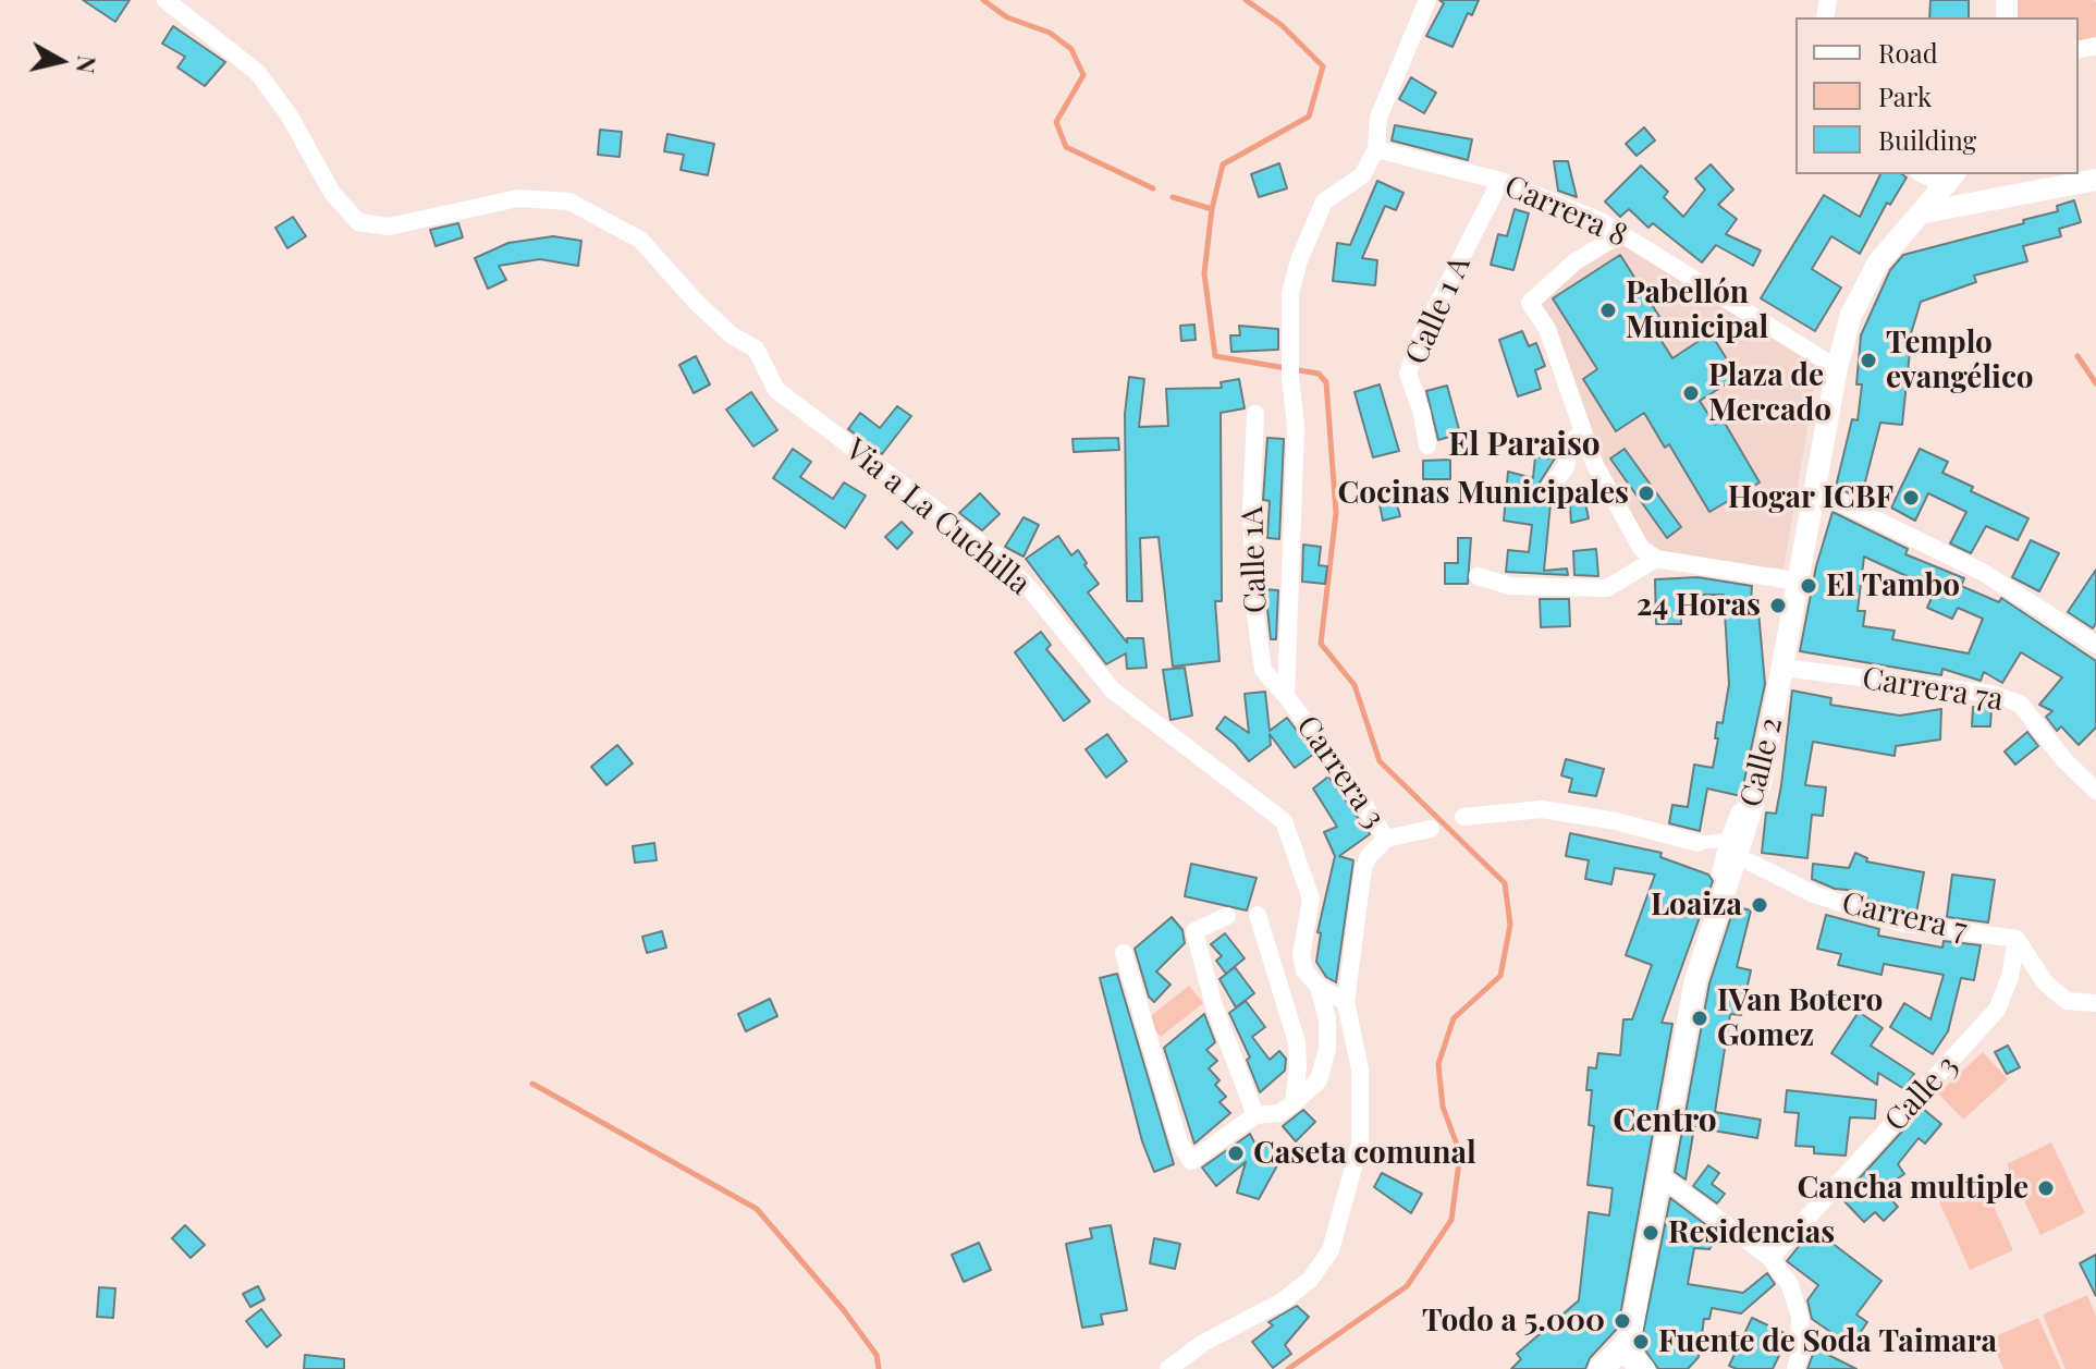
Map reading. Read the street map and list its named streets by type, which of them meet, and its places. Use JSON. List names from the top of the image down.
{
  "streets": {
    "main road": ["Calle 2"],
    "street": [
      "Carrera 8",
      "Calle 1 A",
      "Via a La Cuchilla",
      "Calle 1A",
      "Carrera 7a",
      "Carrera 3",
      "Carrera 7",
      "Calle 3"
    ]
  },
  "crossings": [
    ["Carrera 8", "Calle 1 A"],
    ["Carrera 8", "Calle 2"],
    ["Carrera 8", "Carrera 3"],
    ["Calle 1A", "Carrera 3"],
    ["Carrera 7a", "Calle 2"],
    ["Carrera 7", "Calle 3"]
  ],
  "districts": ["El Paraiso", "Centro"],
  "places": [
    "Pabellón Municipal",
    "Templo evangélico",
    "Plaza de Mercado",
    "Cocinas Municipales",
    "Hogar ICBF",
    "El Tambo",
    "24 Horas",
    "Loaiza",
    "IVan Botero Gomez",
    "Caseta comunal",
    "Cancha multiple",
    "Residencias",
    "Todo a 5.000",
    "Fuente de Soda Taimara"
  ],
  "legend": ["Road", "Park", "Building"],
  "north": "right"
}
